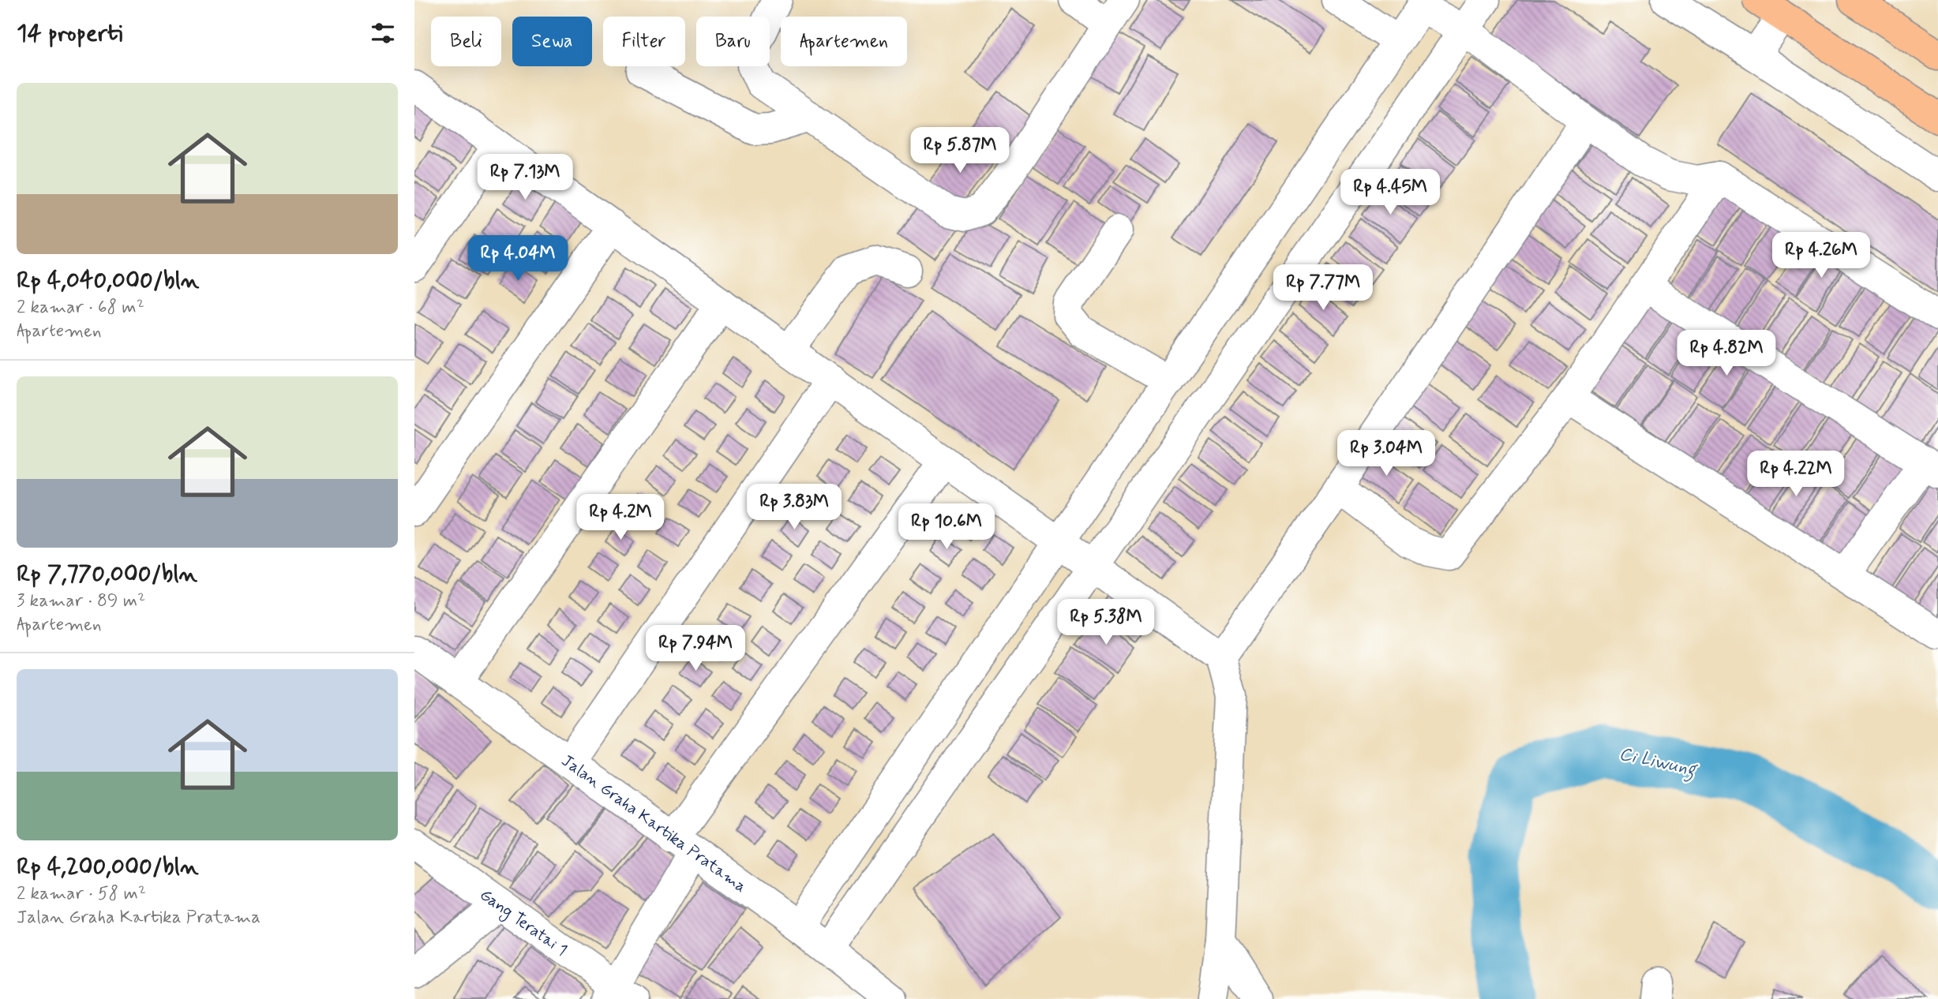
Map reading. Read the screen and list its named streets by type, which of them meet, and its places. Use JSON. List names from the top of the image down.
{
  "streets": {
    "street": ["Jalan Graha Kartika Pratama", "Gang Teratai 1"]
  },
  "water": ["Ci Liwung"],
  "page": {
    "heading": "14 properti",
    "chip": [
      "Beli",
      "Sewa",
      "Filter",
      "Baru",
      "Apartemen"
    ],
    "list": [
      {
        "name": "Rp 4,040,000/bln",
        "note": "2 kamar · 68 m² · Apartemen"
      },
      {
        "name": "Rp 7,770,000/bln",
        "note": "3 kamar · 89 m² · Apartemen"
      },
      {
        "name": "Rp 4,200,000/bln",
        "note": "2 kamar · 58 m² · Jalan Graha Kartika Pratama"
      }
    ],
    "price": [
      "Rp 5.87M",
      "Rp 7.13M",
      "Rp 4.45M",
      "Rp 4.26M",
      "Rp 4.04M",
      "Rp 7.77M",
      "Rp 4.82M",
      "Rp 3.04M",
      "Rp 4.22M",
      "Rp 3.83M",
      "Rp 4.2M",
      "Rp 10.6M",
      "Rp 5.38M",
      "Rp 7.94M"
    ]
  }
}
